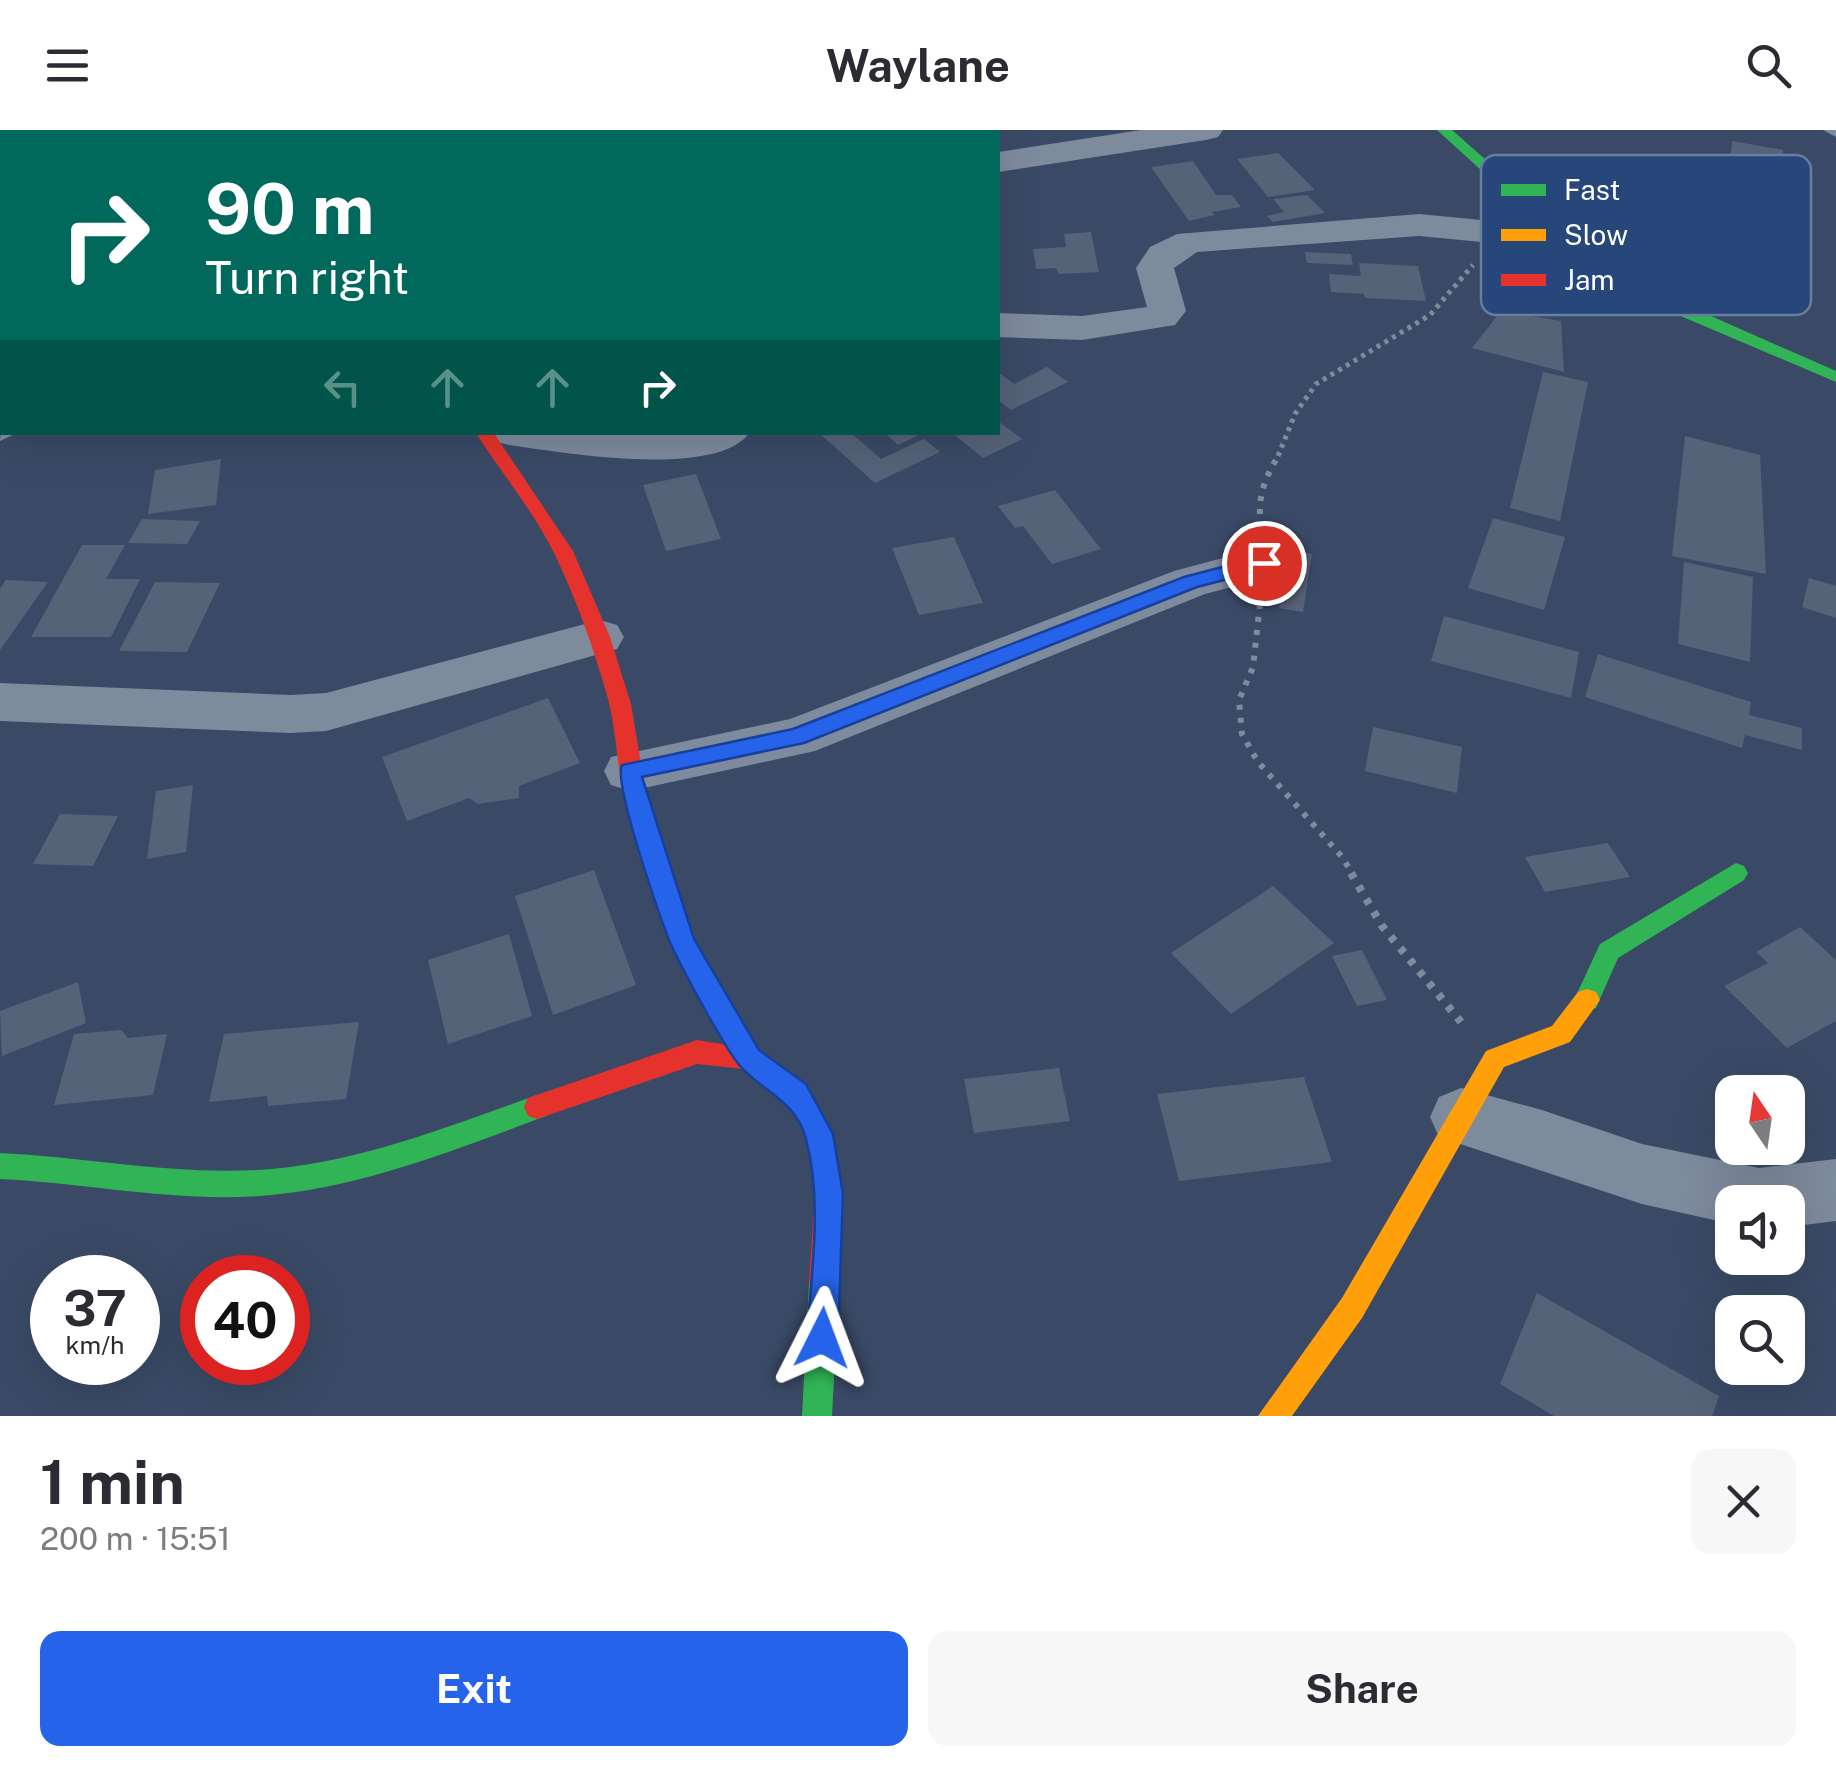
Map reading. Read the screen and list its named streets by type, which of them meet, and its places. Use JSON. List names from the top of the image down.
{
  "legend": ["Fast", "Slow", "Jam"],
  "north": "top",
  "page": {
    "header": "Waylane",
    "turn": ["90 m", "Turn right"],
    "speed": "37 km/h",
    "limit": "40",
    "heading": ["1 min", "200 m · 15:51"],
    "buttons": ["Exit", "Share"]
  }
}
